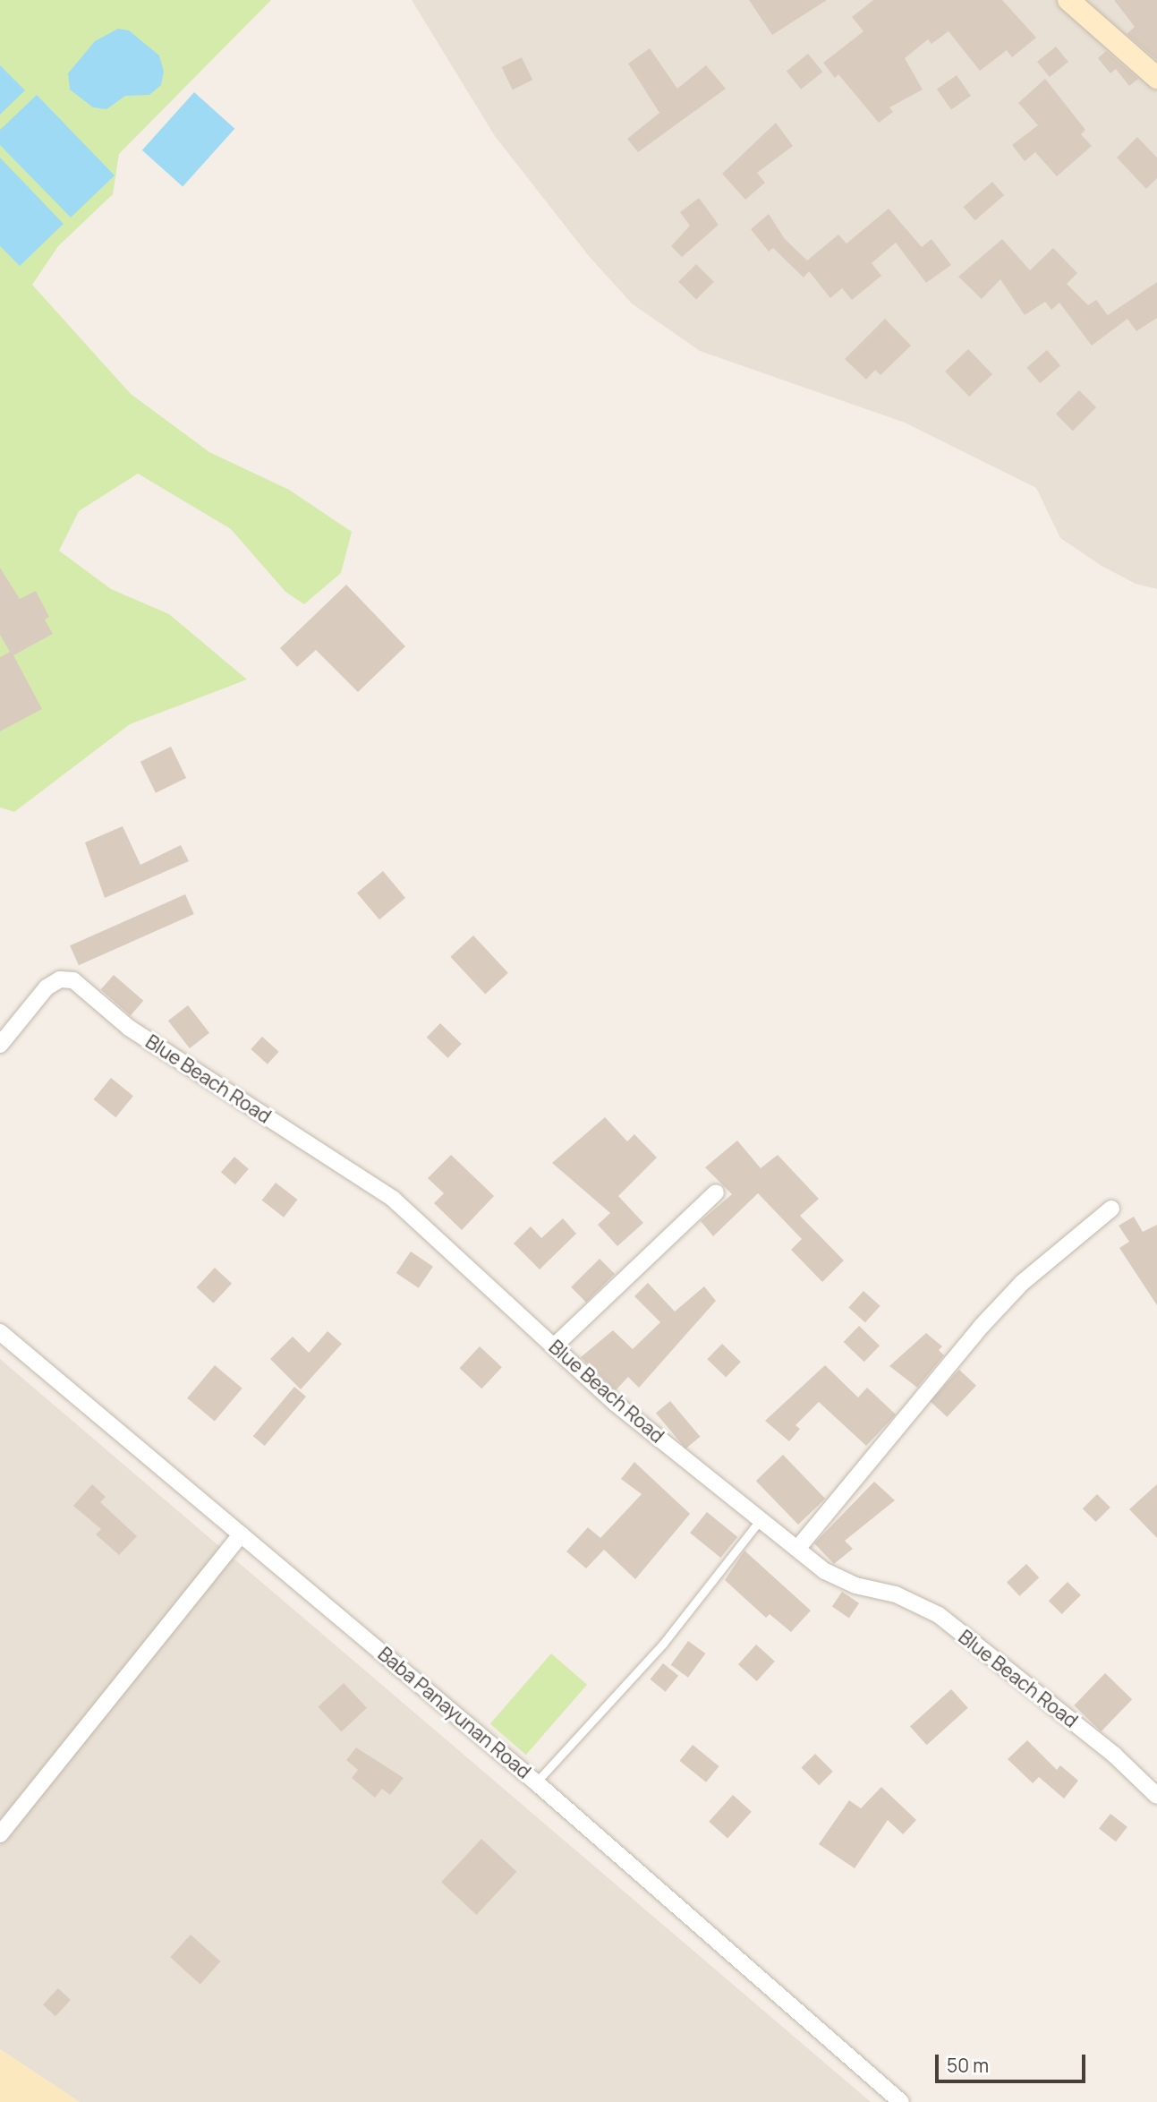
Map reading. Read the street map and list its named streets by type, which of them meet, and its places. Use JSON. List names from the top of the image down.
{
  "streets": {
    "street": ["Blue Beach Road", "Baba Panayunan Road"]
  },
  "scale_bar": "50 m"
}
